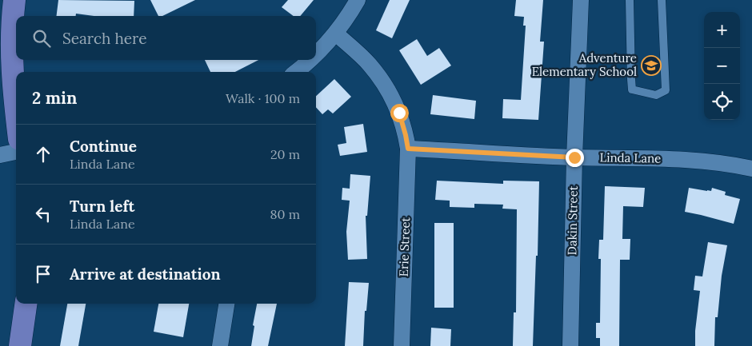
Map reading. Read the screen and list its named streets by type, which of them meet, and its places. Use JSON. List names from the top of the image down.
{
  "streets": {
    "street": ["Linda Lane", "Dakin Street", "Erie Street"]
  },
  "crossings": [
    ["Linda Lane", "Dakin Street"],
    ["Linda Lane", "Erie Street"]
  ],
  "places": {
    "school or university": ["Adventure Elementary School"]
  },
  "page": {
    "map_buttons": ["+", "−"],
    "search": "Search here",
    "heading": ["2 min", "Walk · 100 m"],
    "list": [
      ["Continue", "Linda Lane", "20 m"],
      ["Turn left", "Linda Lane", "80 m"],
      "Arrive at destination"
    ]
  }
}
